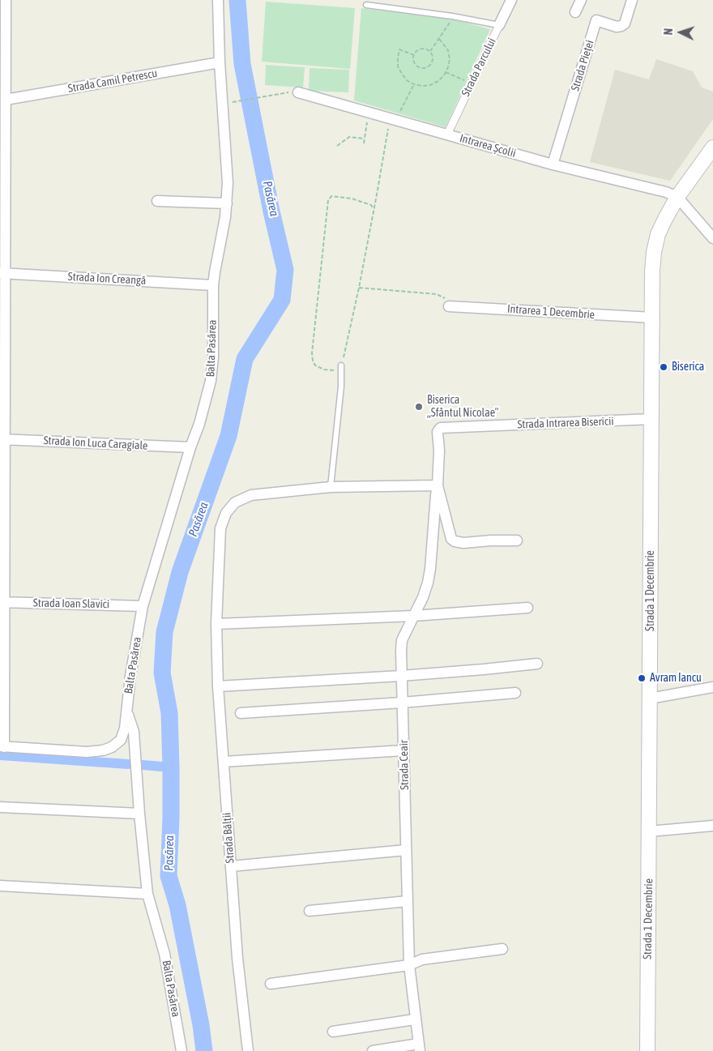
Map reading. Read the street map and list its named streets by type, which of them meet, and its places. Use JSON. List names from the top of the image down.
{
  "streets": {
    "main road": ["Strada 1 Decembrie"],
    "street": [
      "Strada Pieței",
      "Strada Parcului",
      "Strada Camil Petrescu",
      "Intrarea Școlii",
      "Strada Ion Creangă",
      "Intrarea 1 Decembrie",
      "Balta Pasărea",
      "Strada Intrarea Bisericii",
      "Strada Ion Luca Caragiale",
      "Strada Ioan Slavici",
      "Strada Ceair",
      "Strada Bălții"
    ]
  },
  "crossings": [
    ["Strada Pieței", "Intrarea Școlii"],
    ["Strada Parcului", "Intrarea Școlii"],
    ["Strada Camil Petrescu", "Balta Pasărea"],
    ["Intrarea Școlii", "Strada 1 Decembrie"],
    ["Strada Ion Creangă", "Balta Pasărea"],
    ["Intrarea 1 Decembrie", "Strada 1 Decembrie"],
    ["Balta Pasărea", "Strada Ion Luca Caragiale"],
    ["Balta Pasărea", "Strada Ioan Slavici"],
    ["Strada Intrarea Bisericii", "Strada 1 Decembrie"],
    ["Strada Intrarea Bisericii", "Strada Ceair"],
    ["Strada Intrarea Bisericii", "Strada Bălții"],
    ["Strada Ceair", "Strada Bălții"]
  ],
  "water": ["Pasărea"],
  "places": ["Biserica", "Biserica „Sfântul Nicolae\"", "Avram Iancu"],
  "north": "left"
}
